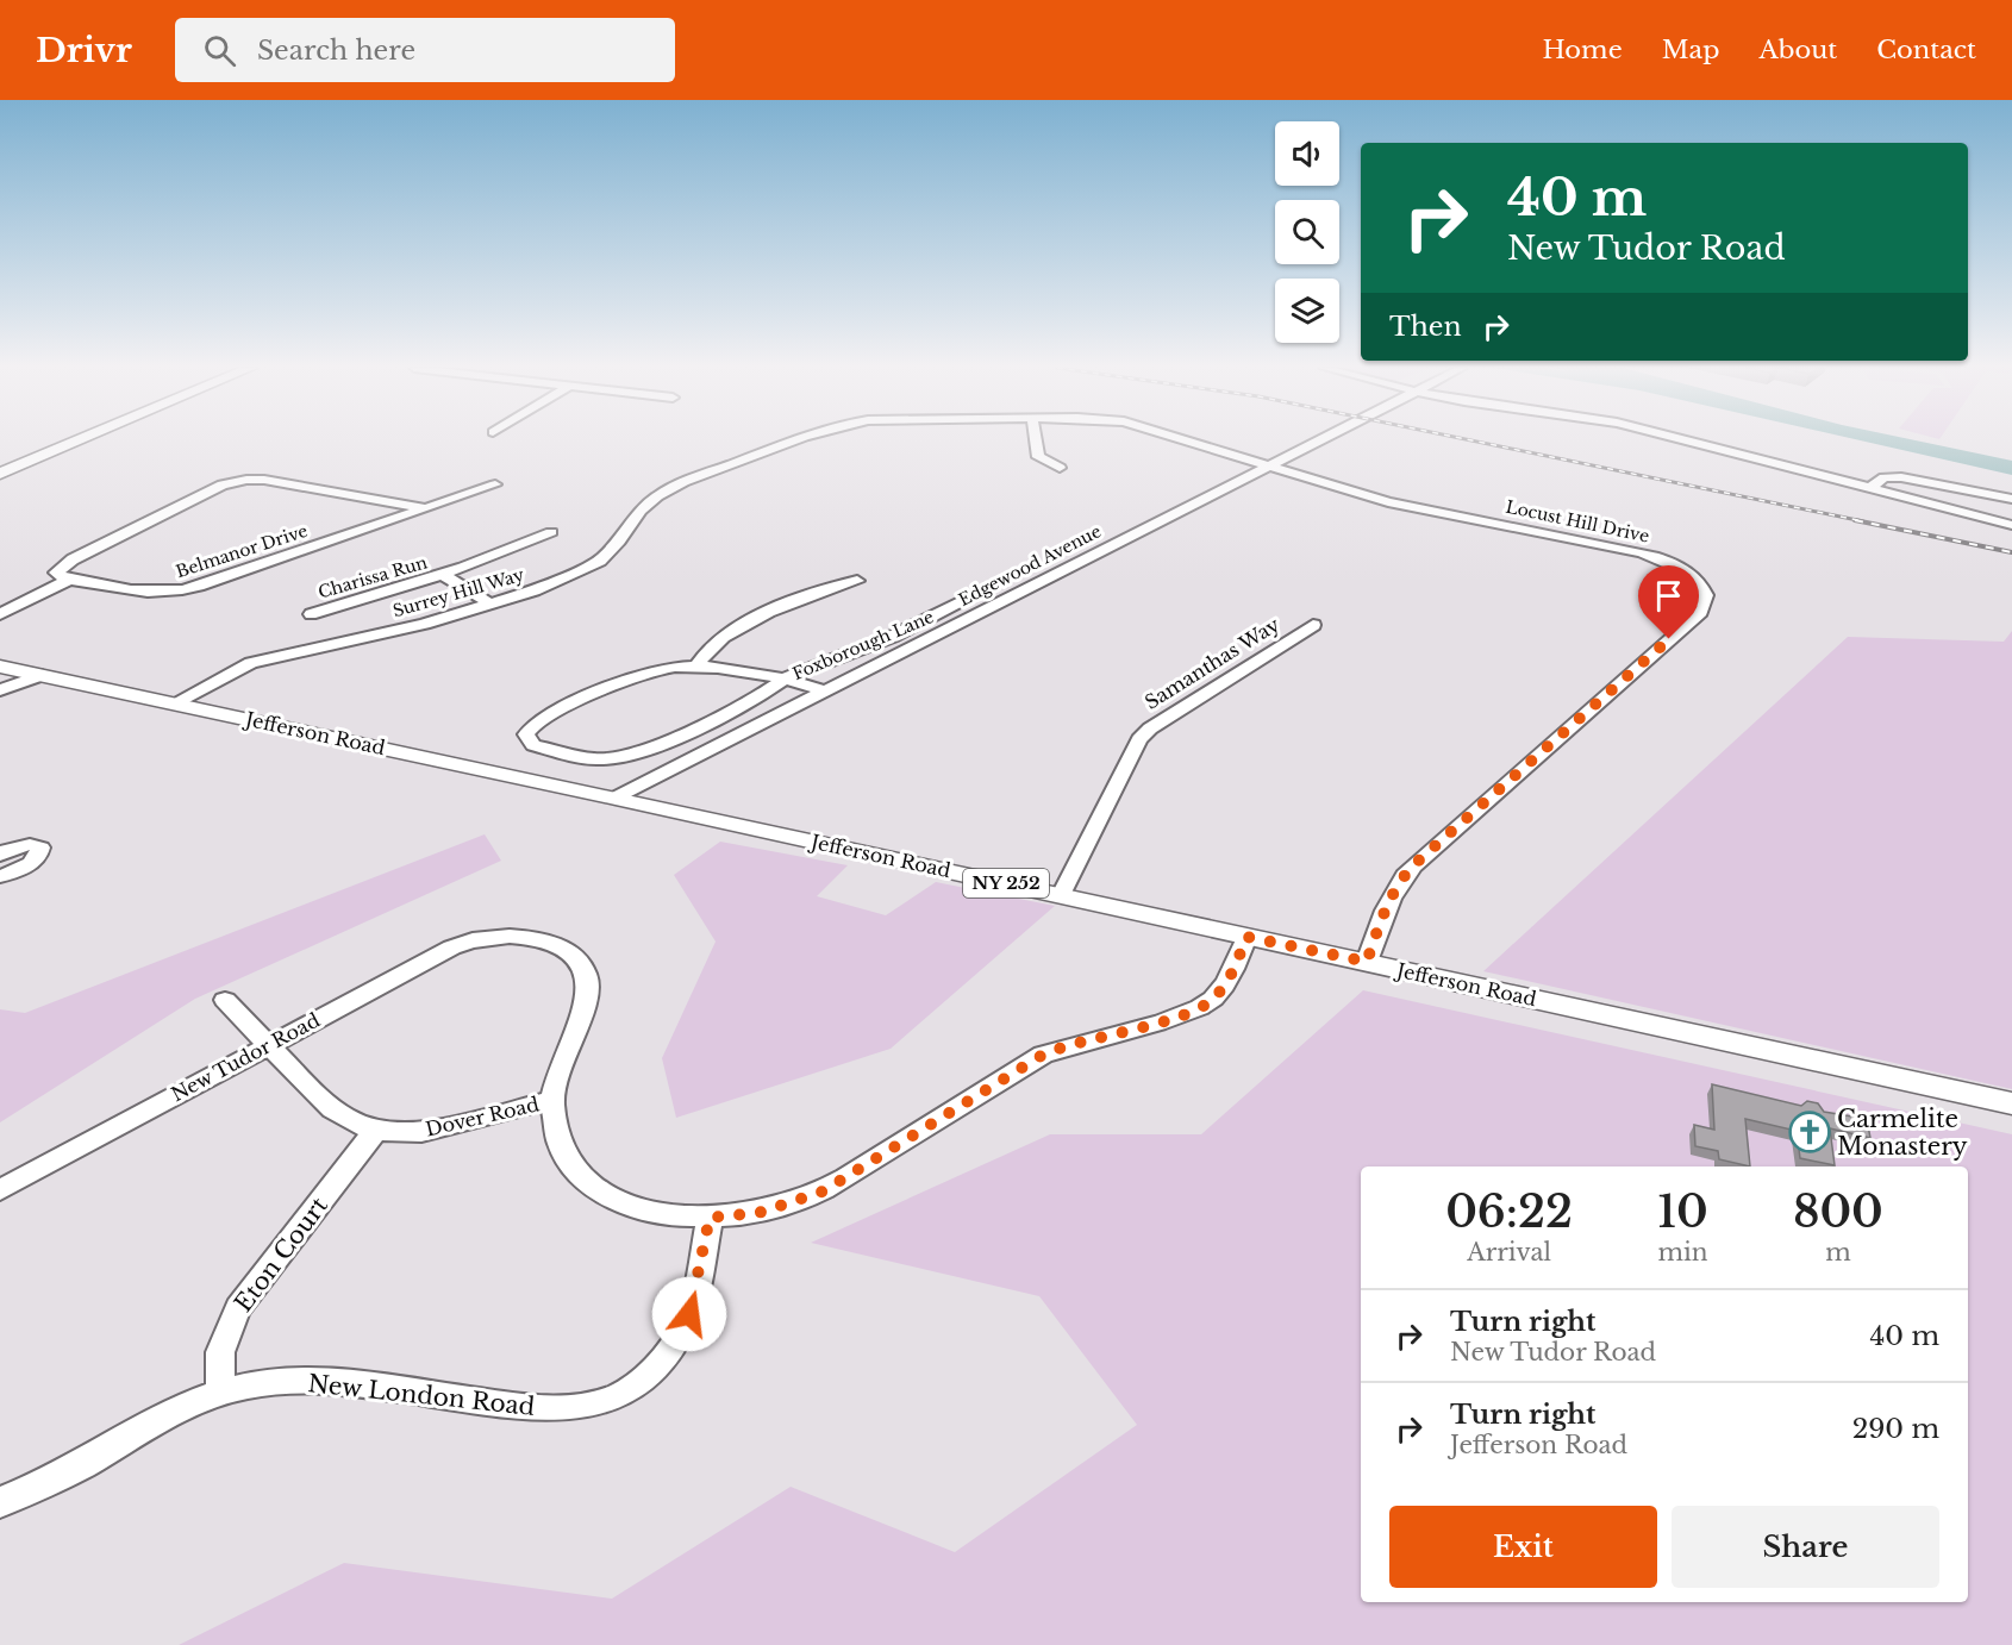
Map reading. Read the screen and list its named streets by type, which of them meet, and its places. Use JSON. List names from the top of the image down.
{
  "streets": {
    "main road": ["Jefferson Road", "NY 252"],
    "street": [
      "Locust Hill Drive",
      "Belmanor Drive",
      "Edgewood Avenue",
      "Charissa Run",
      "Surrey Hill Way",
      "Foxborough Lane",
      "Samanthas Way",
      "New Tudor Road",
      "Dover Road",
      "Eton Court",
      "New London Road"
    ]
  },
  "crossings": [
    ["Locust Hill Drive", "Edgewood Avenue"],
    ["Locust Hill Drive", "Surrey Hill Way"],
    ["Locust Hill Drive", "Jefferson Road"],
    ["Edgewood Avenue", "Surrey Hill Way"],
    ["Edgewood Avenue", "Foxborough Lane"],
    ["Edgewood Avenue", "Jefferson Road"],
    ["Charissa Run", "Surrey Hill Way"],
    ["Surrey Hill Way", "Jefferson Road"],
    ["Samanthas Way", "Jefferson Road"],
    ["New Tudor Road", "Dover Road"],
    ["Dover Road", "Eton Court"],
    ["Eton Court", "New London Road"]
  ],
  "places": {
    "church": ["Carmelite Monastery"]
  },
  "page": {
    "header": "Drivr",
    "search": "Search here",
    "nav": [
      "Home",
      "Map",
      "About",
      "Contact"
    ],
    "turn": ["40 m", "New Tudor Road"],
    "then": "Then",
    "eta": [
      "06:22",
      "Arrival",
      "10",
      "min",
      "800",
      "m"
    ],
    "list": [
      {
        "name": "Turn right",
        "note": "New Tudor Road",
        "value": "40 m"
      },
      {
        "name": "Turn right",
        "note": "Jefferson Road",
        "value": "290 m"
      }
    ],
    "buttons": ["Exit", "Share"]
  }
}
